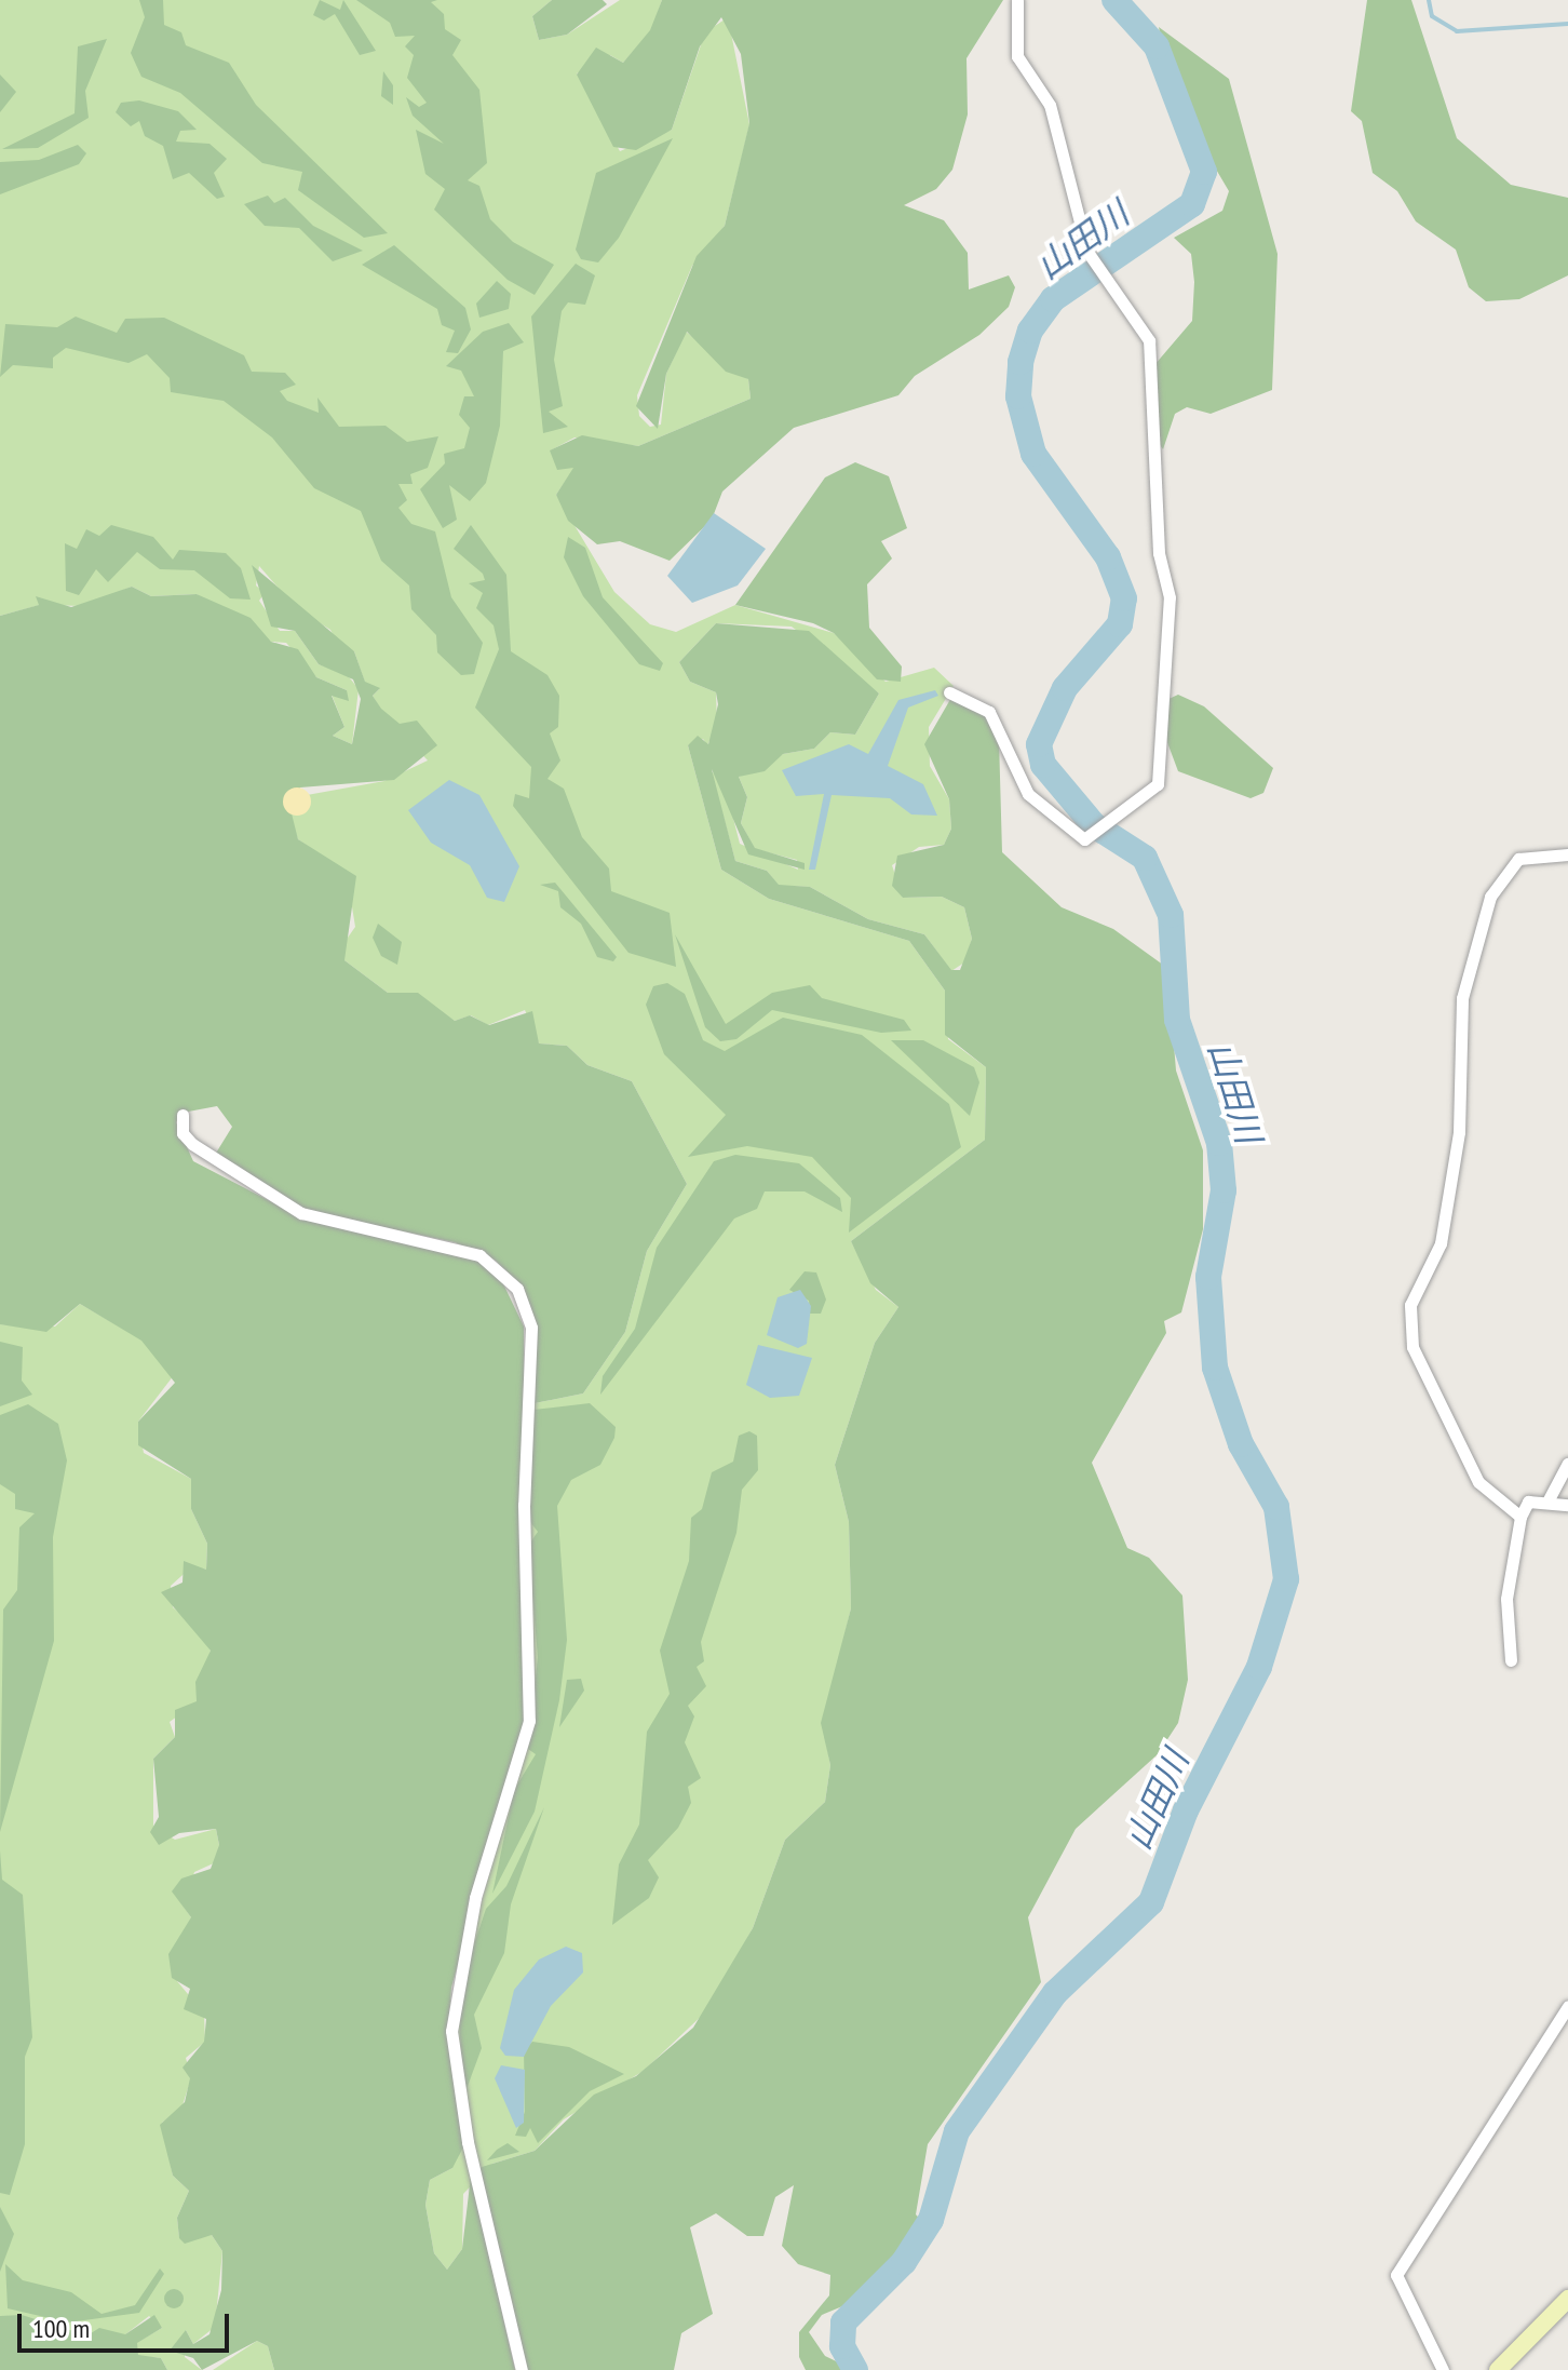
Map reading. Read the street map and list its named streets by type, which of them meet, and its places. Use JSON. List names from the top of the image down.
{
  "water": ["山田川"],
  "scale_bar": "100 m"
}
